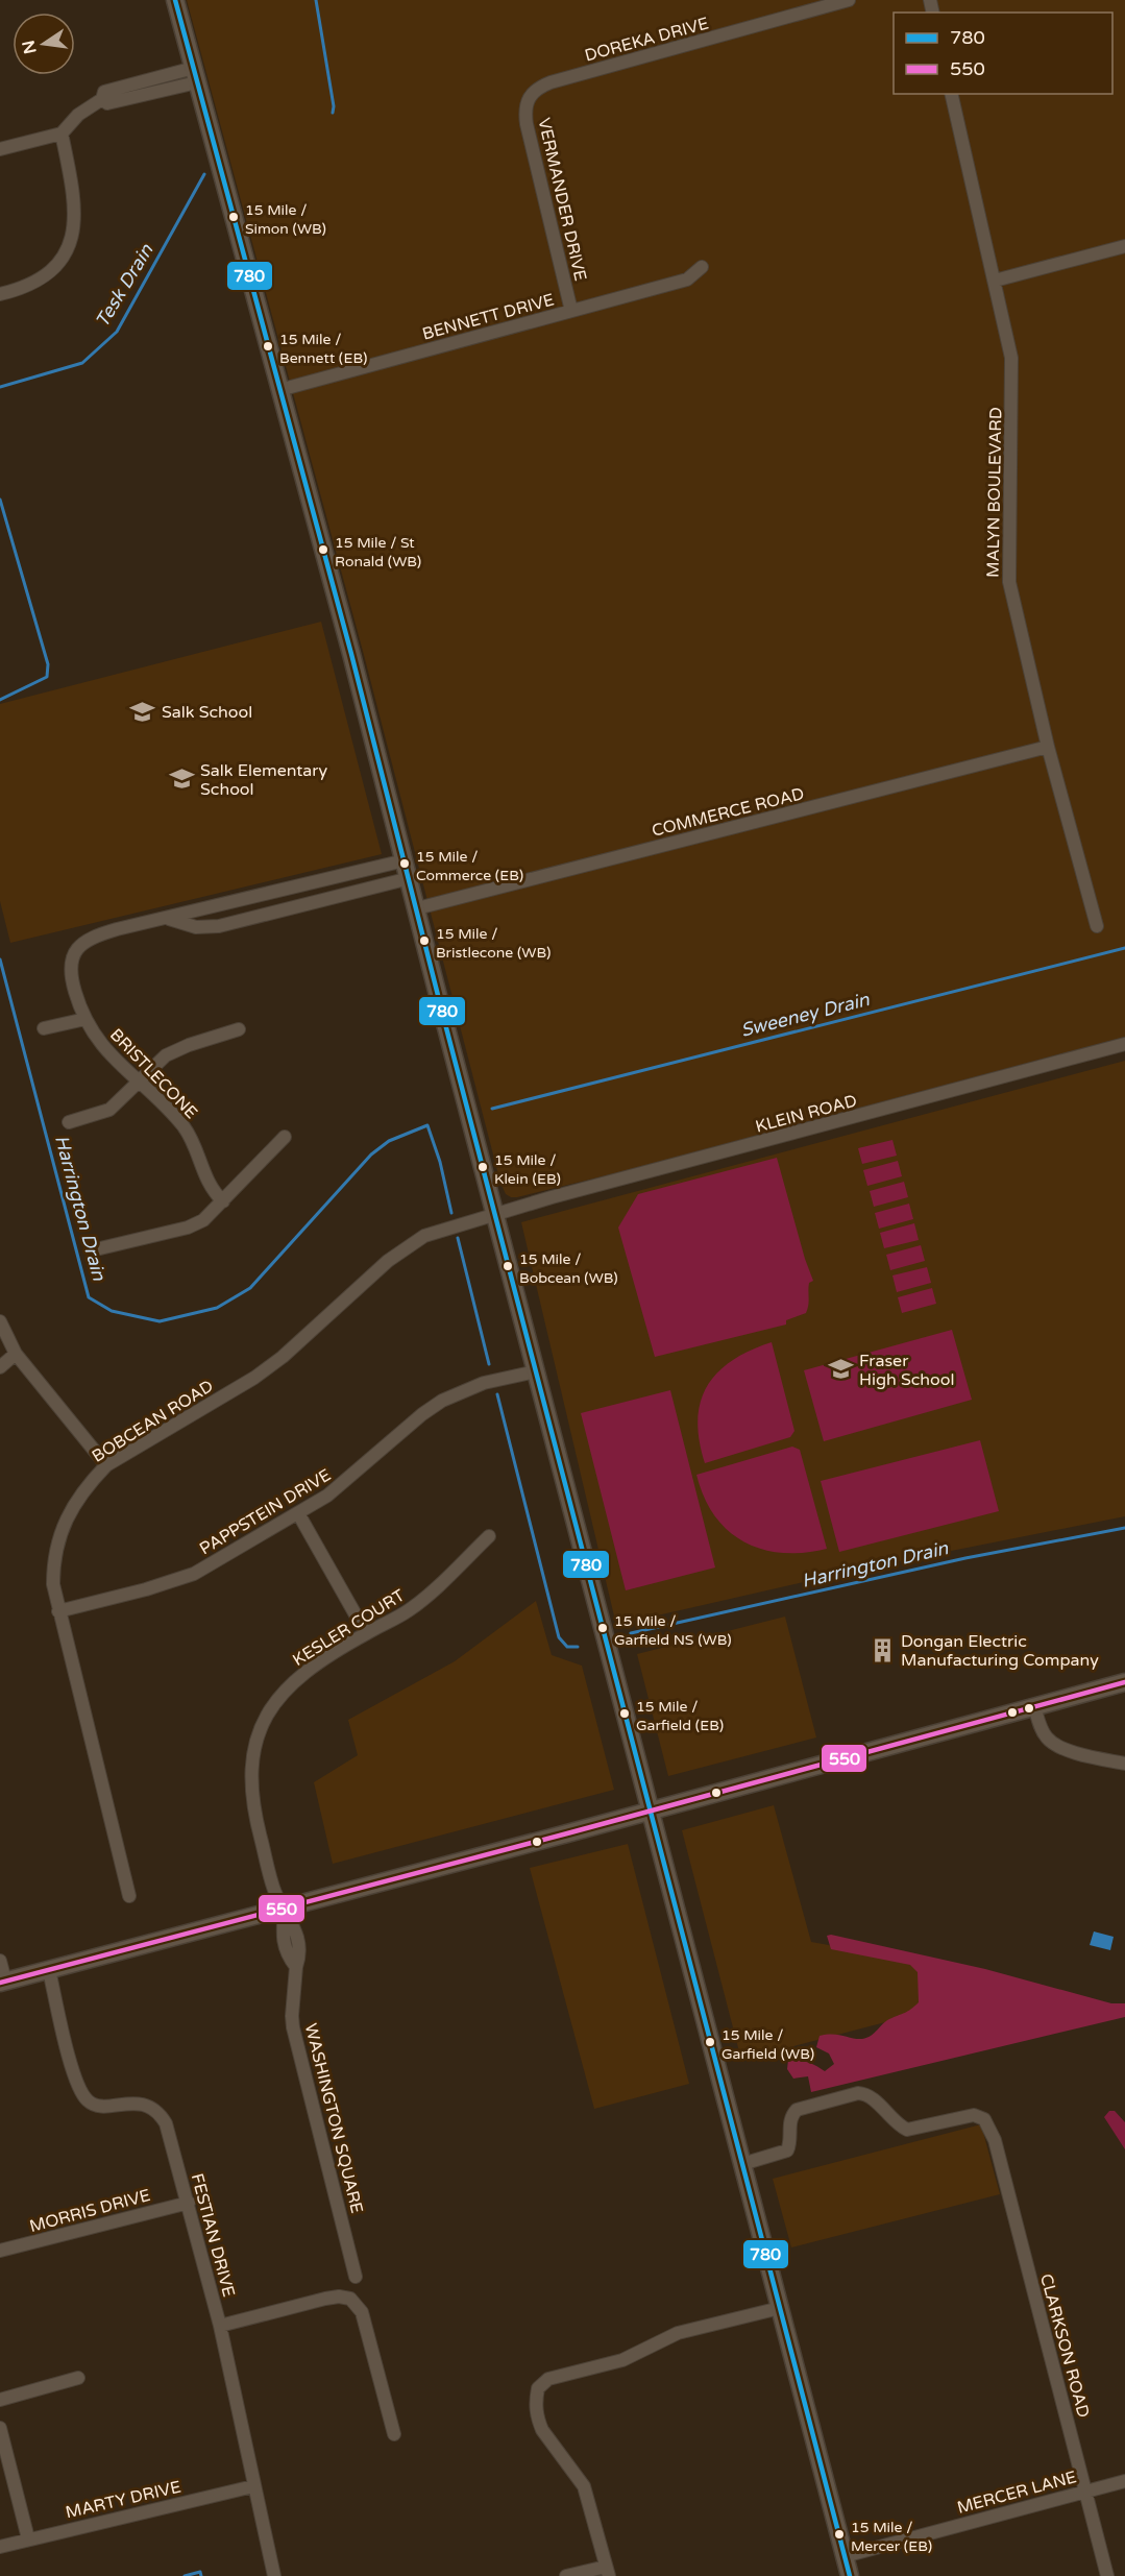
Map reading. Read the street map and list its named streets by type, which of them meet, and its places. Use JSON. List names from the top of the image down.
{
  "streets": {
    "street": [
      "DOREKA DRIVE",
      "VERMANDER DRIVE",
      "BENNETT DRIVE",
      "MALYN BOULEVARD",
      "COMMERCE ROAD",
      "BRISTLECONE",
      "KLEIN ROAD",
      "BOBCEAN ROAD",
      "PAPPSTEIN DRIVE",
      "KESLER COURT",
      "WASHINGTON SQUARE",
      "MORRIS DRIVE",
      "FESTIAN DRIVE",
      "CLARKSON ROAD",
      "MERCER LANE",
      "MARTY DRIVE"
    ]
  },
  "crossings": [
    ["DOREKA DRIVE", "VERMANDER DRIVE"],
    ["VERMANDER DRIVE", "BENNETT DRIVE"],
    ["MALYN BOULEVARD", "COMMERCE ROAD"],
    ["KLEIN ROAD", "BOBCEAN ROAD"],
    ["BOBCEAN ROAD", "PAPPSTEIN DRIVE"],
    ["KESLER COURT", "WASHINGTON SQUARE"],
    ["MORRIS DRIVE", "FESTIAN DRIVE"],
    ["FESTIAN DRIVE", "MARTY DRIVE"],
    ["CLARKSON ROAD", "MERCER LANE"]
  ],
  "water": ["Tesk Drain", "Sweeney Drain", "Harrington Drain"],
  "places": {
    "other": [
      "15 Mile / Simon (WB)",
      "15 Mile / Bennett (EB)",
      "15 Mile / St Ronald (WB)",
      "15 Mile / Commerce (EB)",
      "15 Mile / Bristlecone (WB)",
      "15 Mile / Klein (EB)",
      "15 Mile / Bobcean (WB)",
      "15 Mile / Garfield NS (WB)",
      "15 Mile / Garfield (EB)",
      "15 Mile / Garfield (WB)",
      "15 Mile / Mercer (EB)"
    ],
    "school or university": ["Salk School", "Salk Elementary School", "Fraser High School"],
    "building": ["Dongan Electric Manufacturing Company"]
  },
  "lines": ["transit line 780", "transit line 550"],
  "legend": ["780", "550"],
  "north": "left"
}
